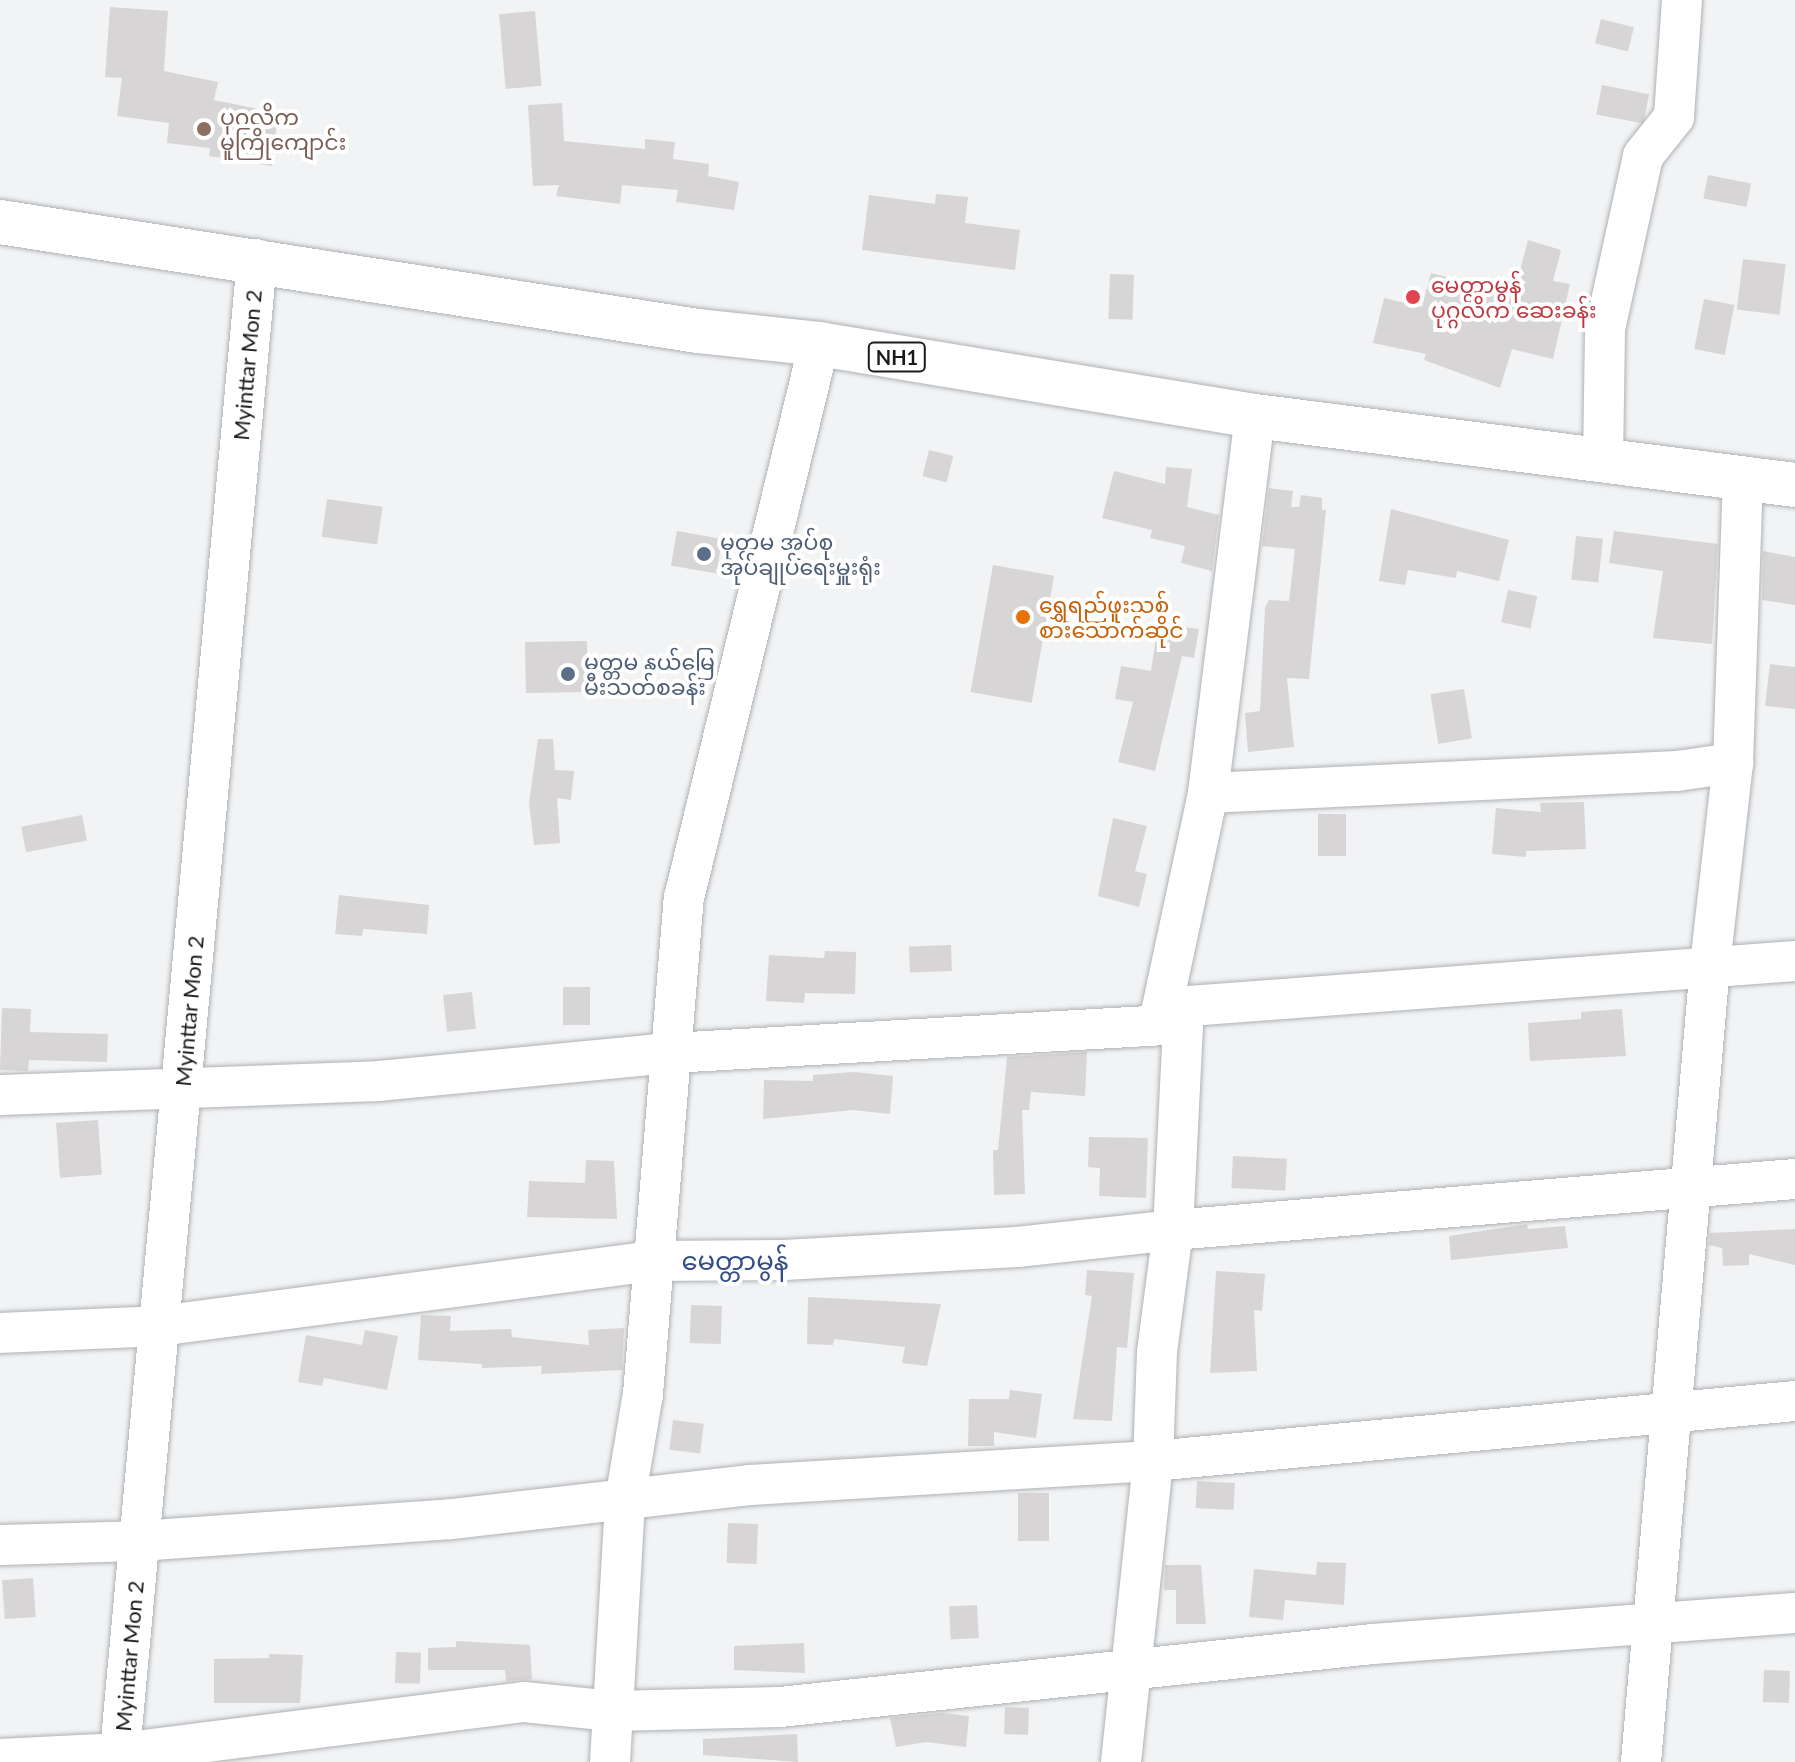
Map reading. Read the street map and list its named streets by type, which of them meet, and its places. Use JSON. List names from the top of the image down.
{
  "streets": {
    "highway": ["NH1"],
    "street": ["Myinttar Mon 2"]
  },
  "crossings": [
    ["NH1", "Myinttar Mon 2"]
  ],
  "districts": ["မေတ္တာမွန်"],
  "places": [
    "ပုဂ္ဂလိက မူကြိုကျောင်း",
    "မေတ္တာမွန် ပုဂ္ဂလိက ဆေးခန်း",
    "မုတ္တမ အုပ်စု အုပ်ချုပ်ရေးမှူးရုံး",
    "ရွှေရည်ဖူးသစ် စားသောက်ဆိုင်",
    "မုတ္တမ နယ်မြေ မီးသတ်စခန်း"
  ]
}
